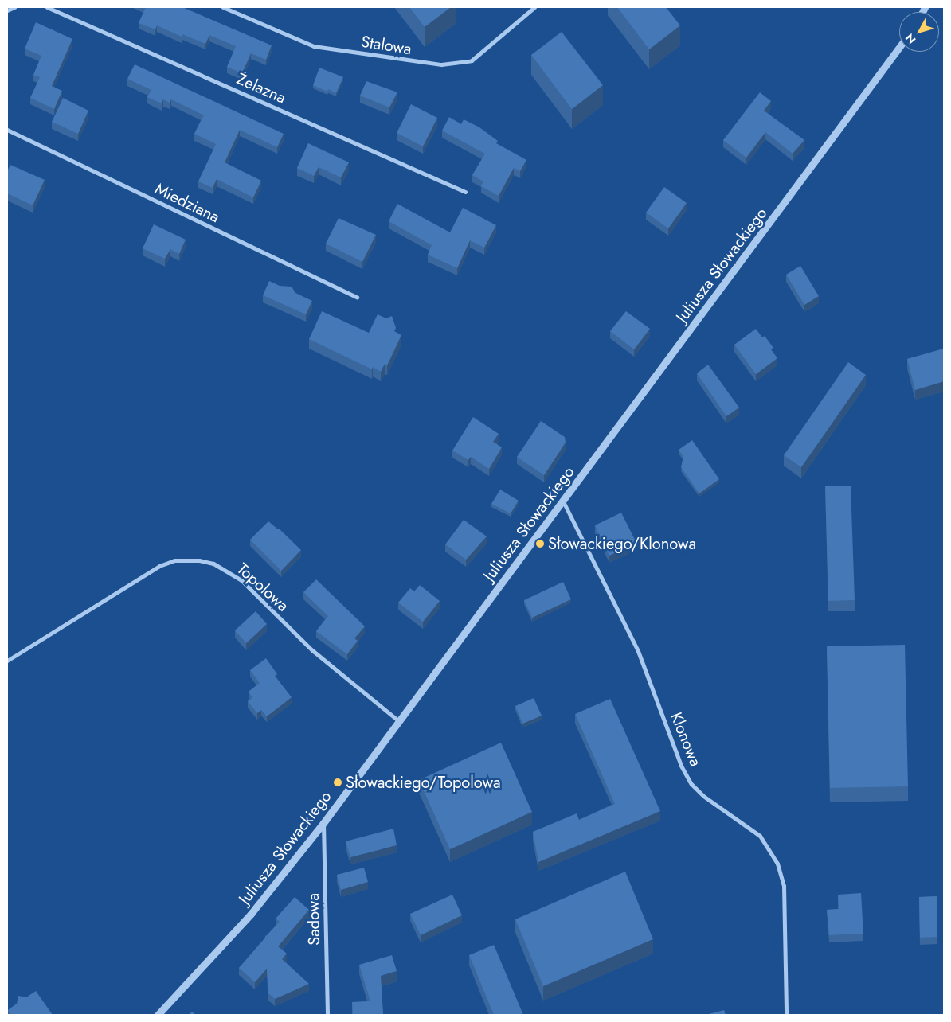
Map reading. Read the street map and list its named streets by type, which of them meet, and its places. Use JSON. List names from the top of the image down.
{
  "streets": {
    "street": [
      "Stalowa",
      "Żelazna",
      "Miedziana",
      "Juliusza Słowackiego",
      "Topolowa",
      "Klonowa",
      "Sadowa"
    ]
  },
  "crossings": [
    ["Juliusza Słowackiego", "Topolowa"],
    ["Juliusza Słowackiego", "Klonowa"],
    ["Juliusza Słowackiego", "Sadowa"]
  ],
  "places": ["Słowackiego/Klonowa", "Słowackiego/Topolowa"],
  "north": "bottom left"
}
